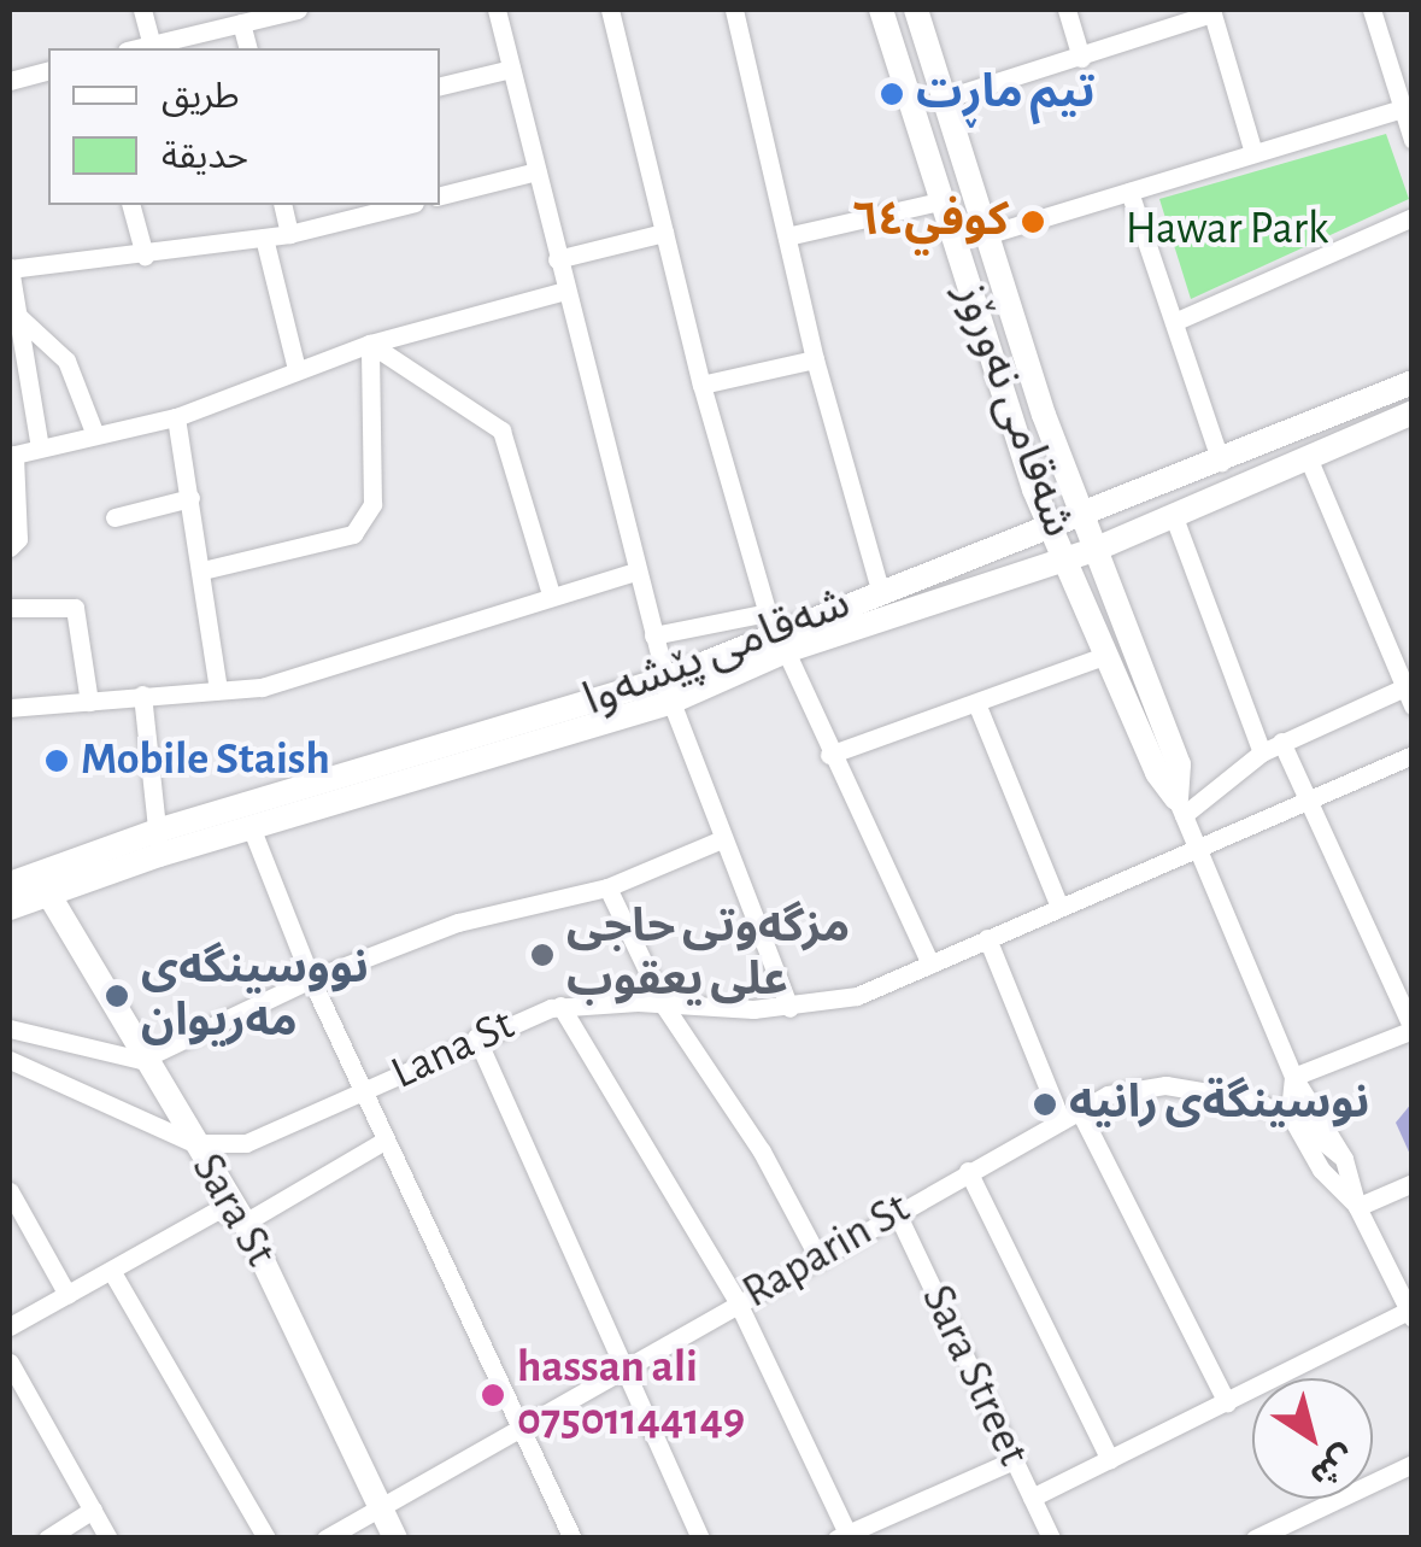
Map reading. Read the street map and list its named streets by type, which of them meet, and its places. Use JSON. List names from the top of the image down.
{
  "streets": {
    "main road": ["شەقامی نەورۆز", "شەقامی پێشەوا", "Sara St"],
    "street": ["Lana St", "Raparin St", "Sara Street"]
  },
  "crossings": [
    ["شەقامی نەورۆز", "شەقامی پێشەوا"],
    ["شەقامی نەورۆز", "Lana St"],
    ["شەقامی نەورۆز", "Raparin St"],
    ["شەقامی پێشەوا", "Sara St"],
    ["Lana St", "Sara St"],
    ["Sara St", "Raparin St"],
    ["Raparin St", "Sara Street"]
  ],
  "parks": ["Hawar Park"],
  "places": [
    "تیم ماڕت",
    "كوفي٦٤",
    "Mobile Staish",
    "مزگەوتی حاجی علی یعقوب",
    "نووسینگەی مەریوان",
    "نوسينگةى رانيه",
    "hassan ali 07501144149"
  ],
  "legend": ["طريق", "حديقة"],
  "north": "bottom right"
}
